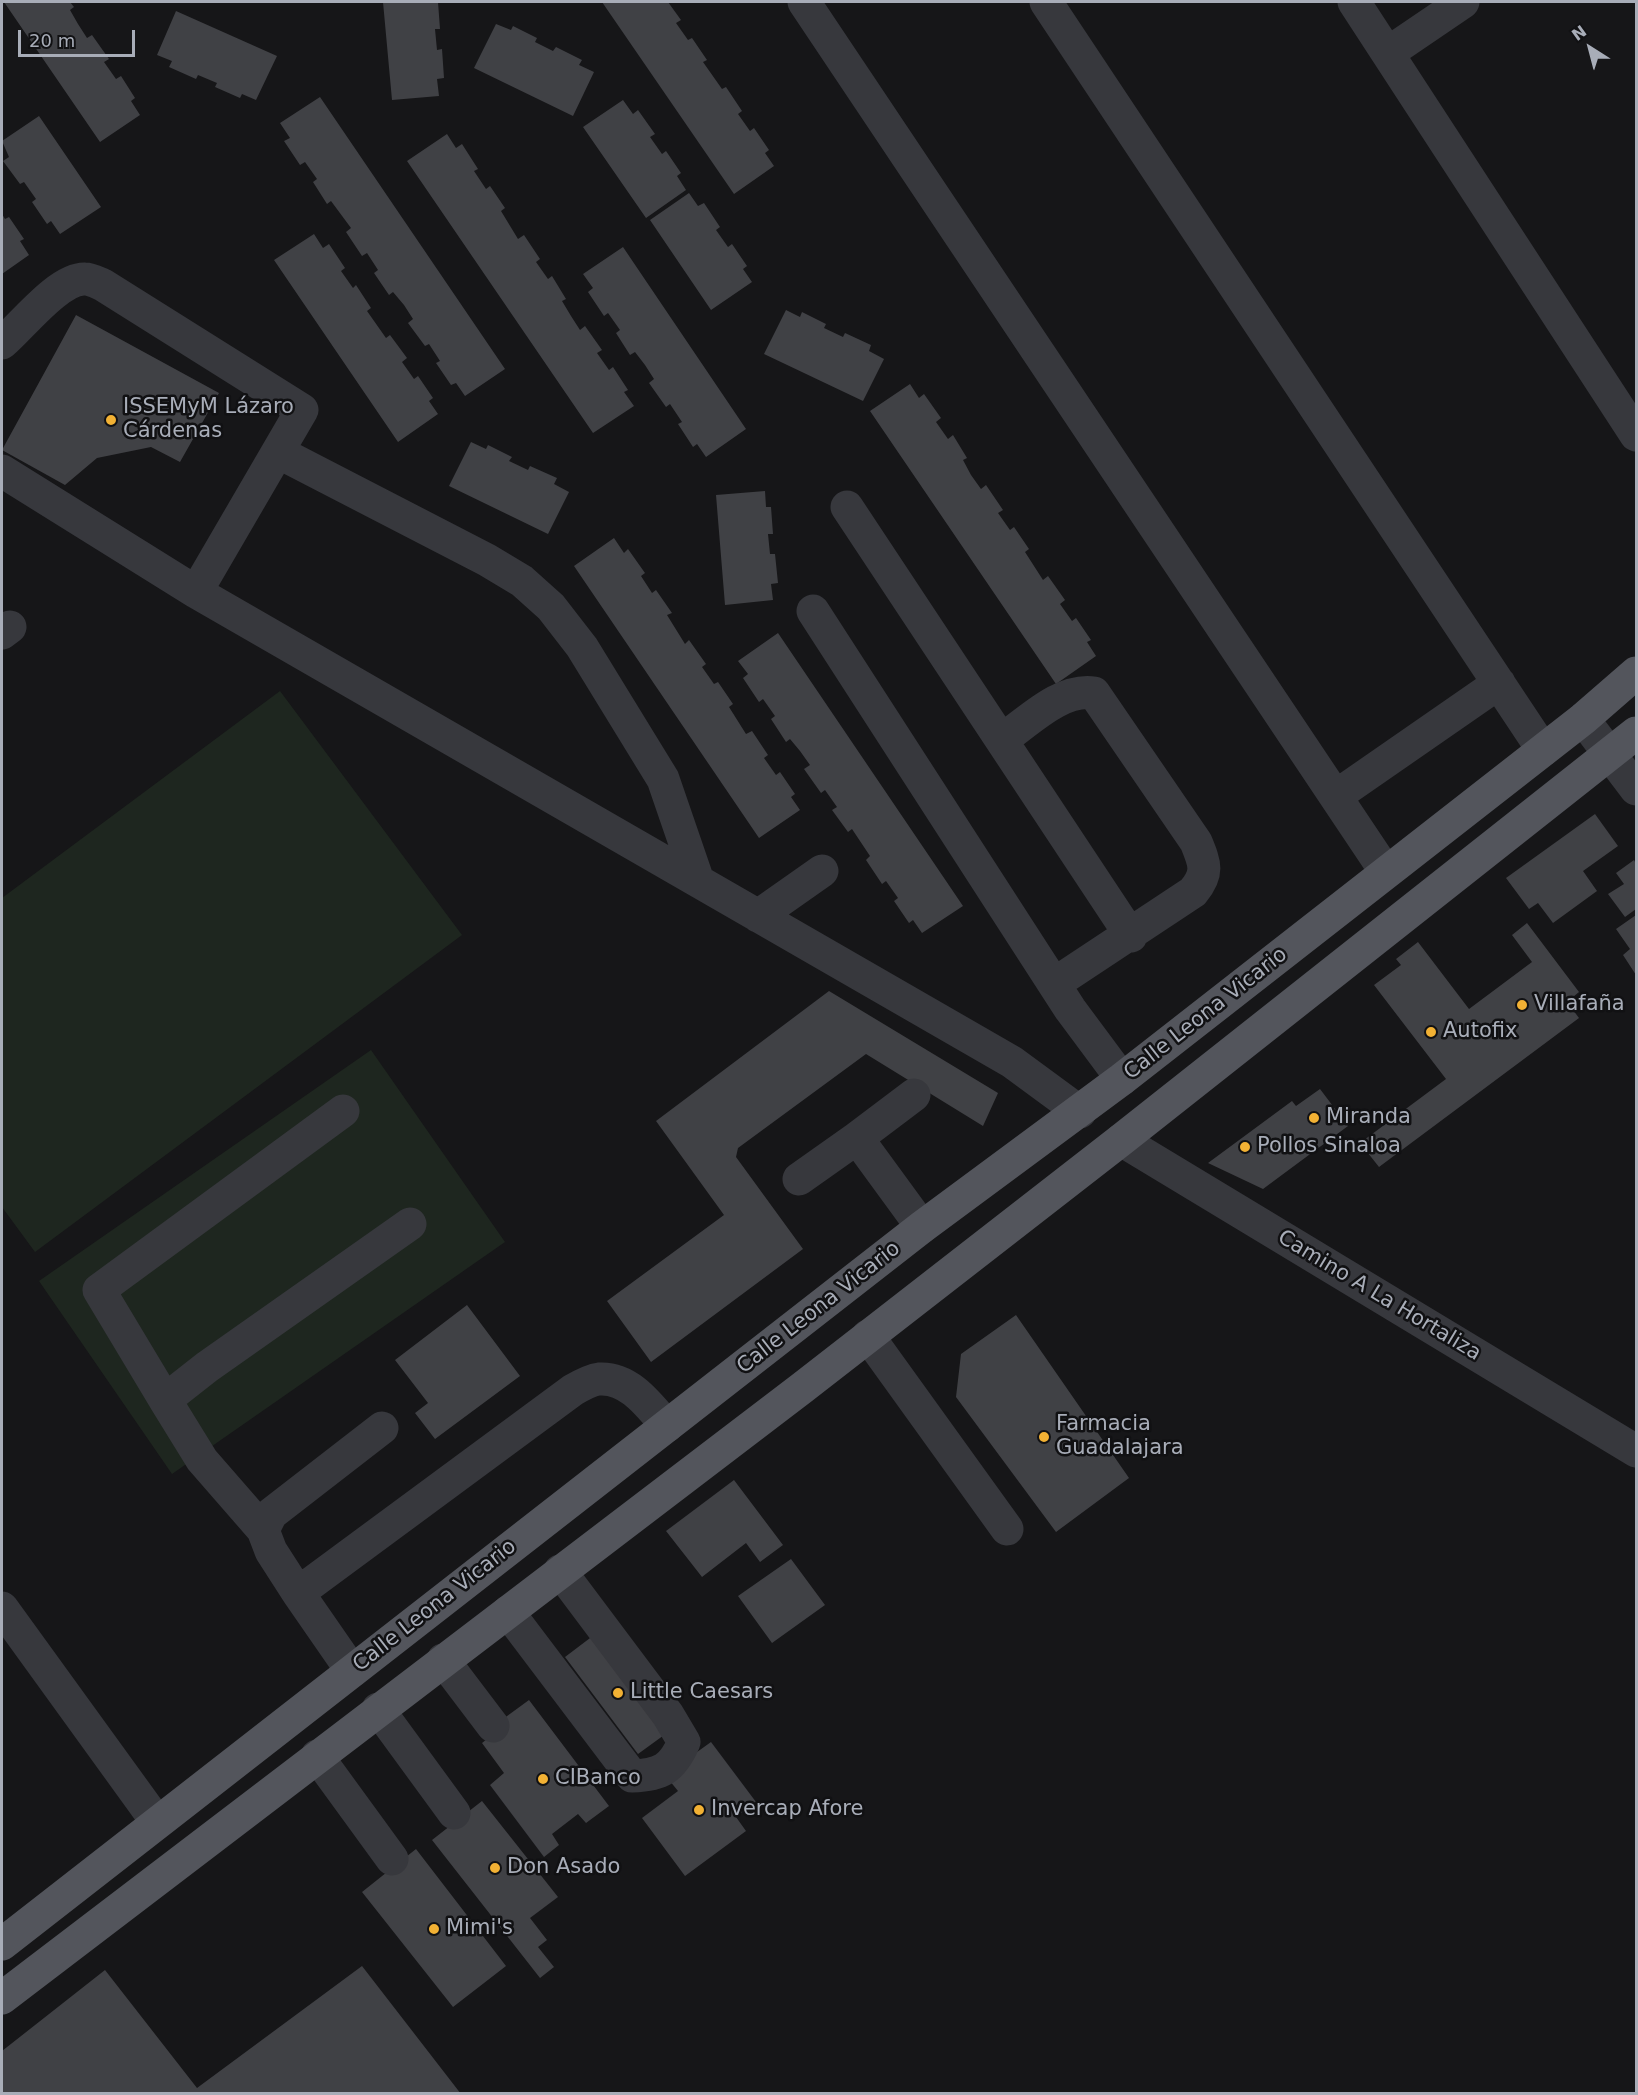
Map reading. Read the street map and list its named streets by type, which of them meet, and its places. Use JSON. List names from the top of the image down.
{
  "streets": {
    "main road": ["Calle Leona Vicario"],
    "street": ["Camino A La Hortaliza"]
  },
  "places": [
    "ISSEMyM Lázaro Cárdenas",
    "Villafaña",
    "Autofix",
    "Miranda",
    "Pollos Sinaloa",
    "Farmacia Guadalajara",
    "Little Caesars",
    "CIBanco",
    "Invercap Afore",
    "Don Asado",
    "Mimi's"
  ],
  "scale_bar": "20 m",
  "north": "top left"
}
